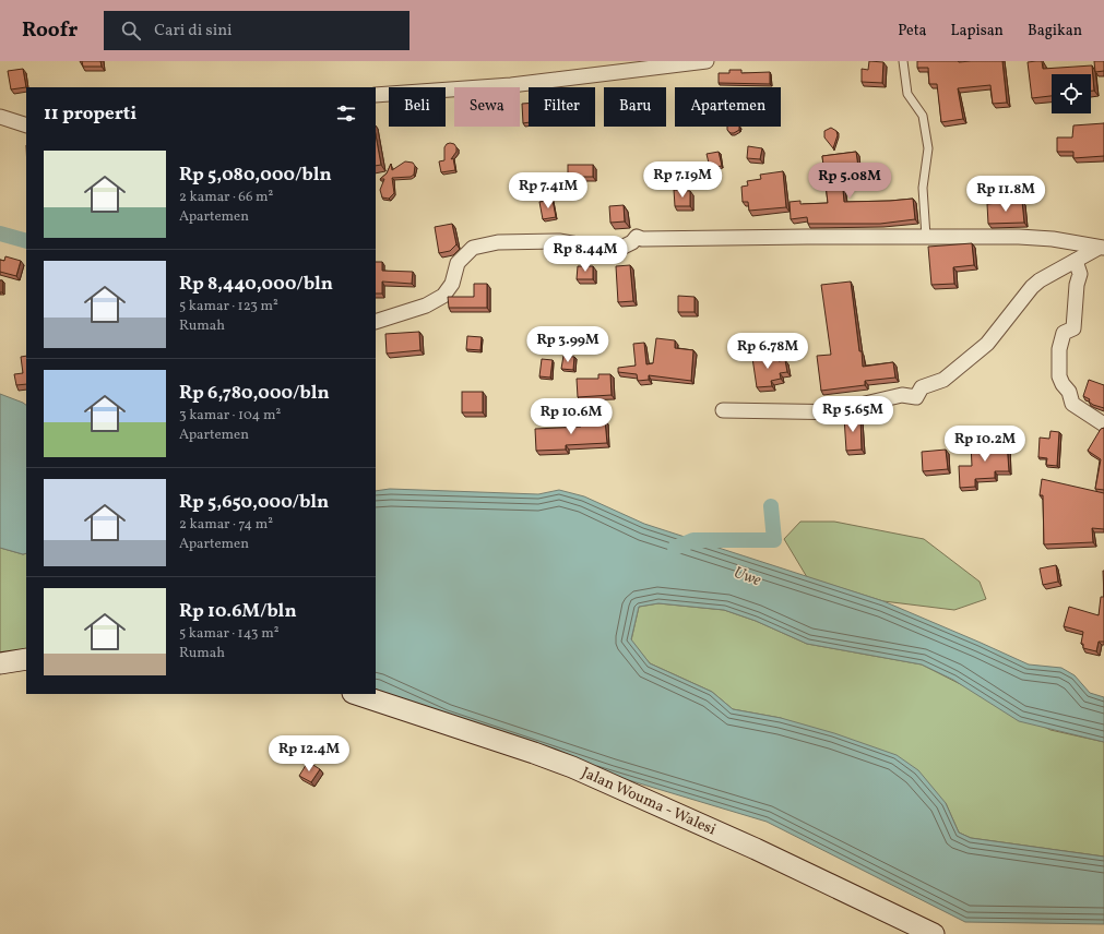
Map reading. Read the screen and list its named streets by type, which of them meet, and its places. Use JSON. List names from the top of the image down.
{
  "streets": {
    "street": ["Jalan Wouma - Walesi"]
  },
  "water": ["Uwe"],
  "page": {
    "header": "Roofr",
    "search": "Cari di sini",
    "nav": ["Peta", "Lapisan", "Bagikan"],
    "chip": [
      "Beli",
      "Sewa",
      "Filter",
      "Baru",
      "Apartemen"
    ],
    "heading": "11 properti",
    "list": [
      {
        "name": "Rp 5,080,000/bln",
        "note": "2 kamar · 66 m² · Apartemen"
      },
      {
        "name": "Rp 8,440,000/bln",
        "note": "5 kamar · 123 m² · Rumah"
      },
      {
        "name": "Rp 6,780,000/bln",
        "note": "3 kamar · 104 m² · Apartemen"
      },
      {
        "name": "Rp 5,650,000/bln",
        "note": "2 kamar · 74 m² · Apartemen"
      },
      {
        "name": "Rp 10.6M/bln",
        "note": "5 kamar · 143 m² · Rumah"
      }
    ],
    "price": [
      "Rp 7.19M",
      "Rp 5.08M",
      "Rp 7.41M",
      "Rp 11.8M",
      "Rp 8.44M",
      "Rp 3.99M",
      "Rp 6.78M",
      "Rp 5.65M",
      "Rp 10.6M",
      "Rp 10.2M",
      "Rp 12.4M"
    ]
  }
}
